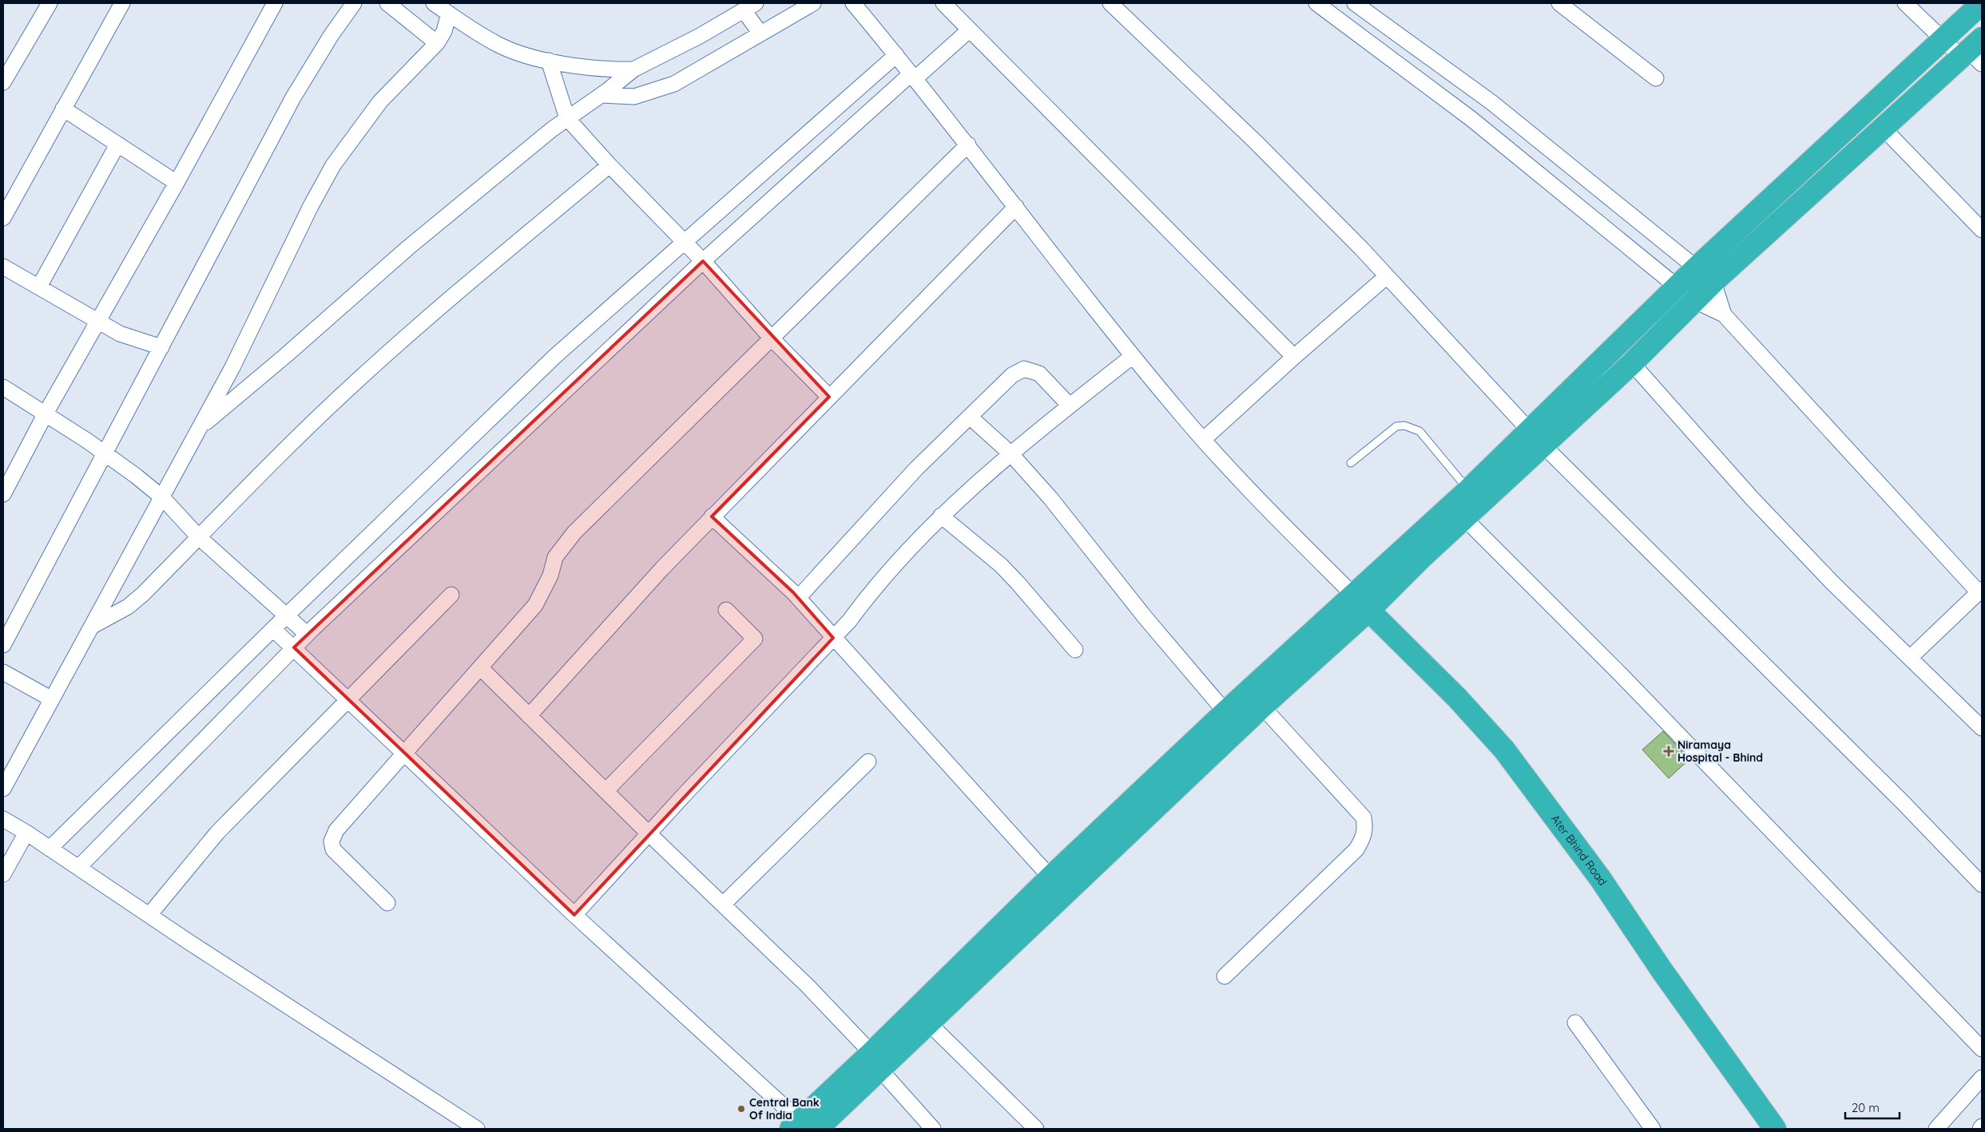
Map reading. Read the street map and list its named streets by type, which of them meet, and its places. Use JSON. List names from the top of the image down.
{
  "streets": {
    "highway": ["Ater Bhind Road"]
  },
  "places": {
    "health": ["Niramaya Hospital - Bhind"],
    "other": ["Central Bank Of India"]
  },
  "scale_bar": "20 m"
}
